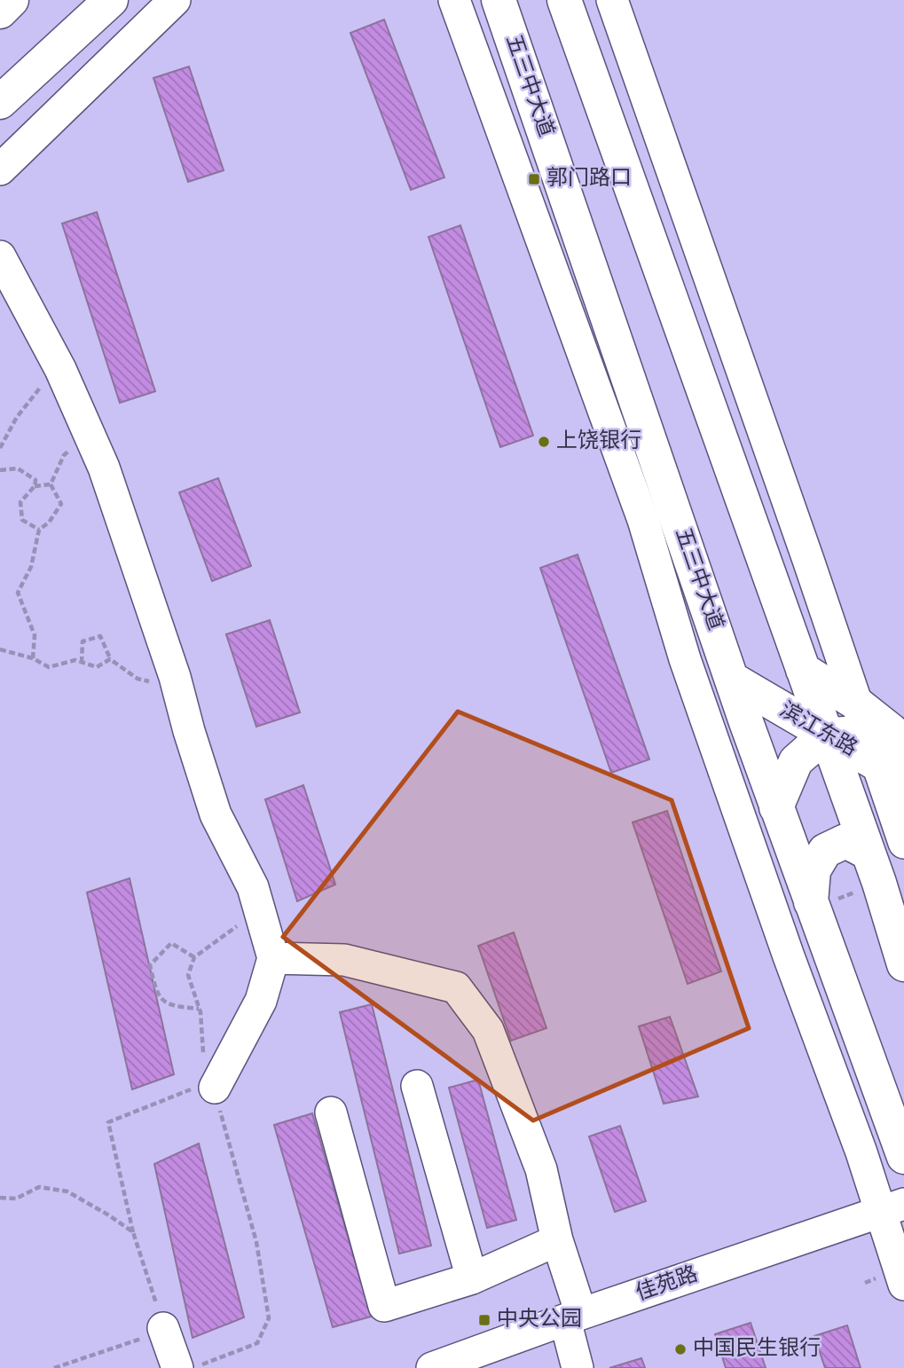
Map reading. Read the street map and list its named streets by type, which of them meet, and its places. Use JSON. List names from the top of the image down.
{
  "streets": {
    "main road": ["五三中大道", "滨江东路"],
    "street": ["佳苑路"]
  },
  "crossings": [
    ["五三中大道", "滨江东路"]
  ],
  "places": {
    "transit": ["郭门路口", "中央公园"],
    "other": ["上饶银行", "中国民生银行"]
  }
}
